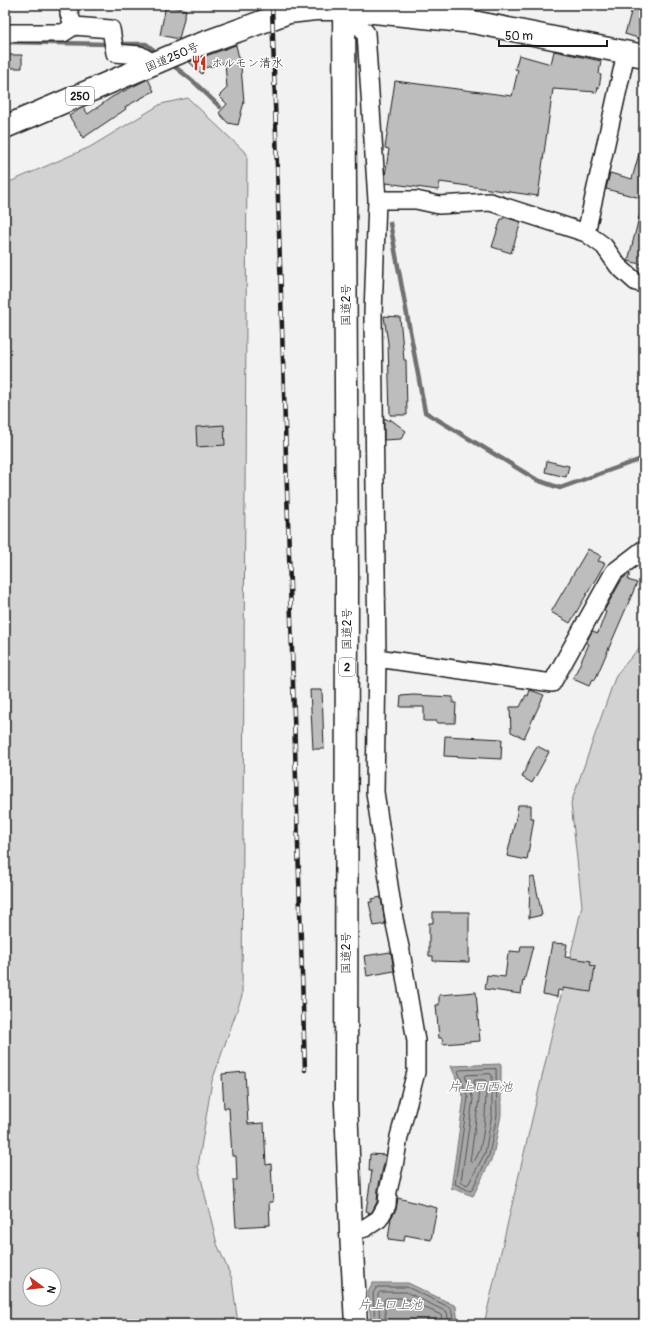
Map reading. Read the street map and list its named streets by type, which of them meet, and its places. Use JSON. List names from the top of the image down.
{
  "streets": {
    "highway": [
      "国道250号",
      "250",
      "国道2号",
      "2"
    ]
  },
  "crossings": [
    ["国道250号", "国道2号"]
  ],
  "water": ["片上口西池", "片上口上池"],
  "places": {
    "restaurant": ["ホルモン清水"]
  },
  "scale_bar": "50 m",
  "north": "right"
}
